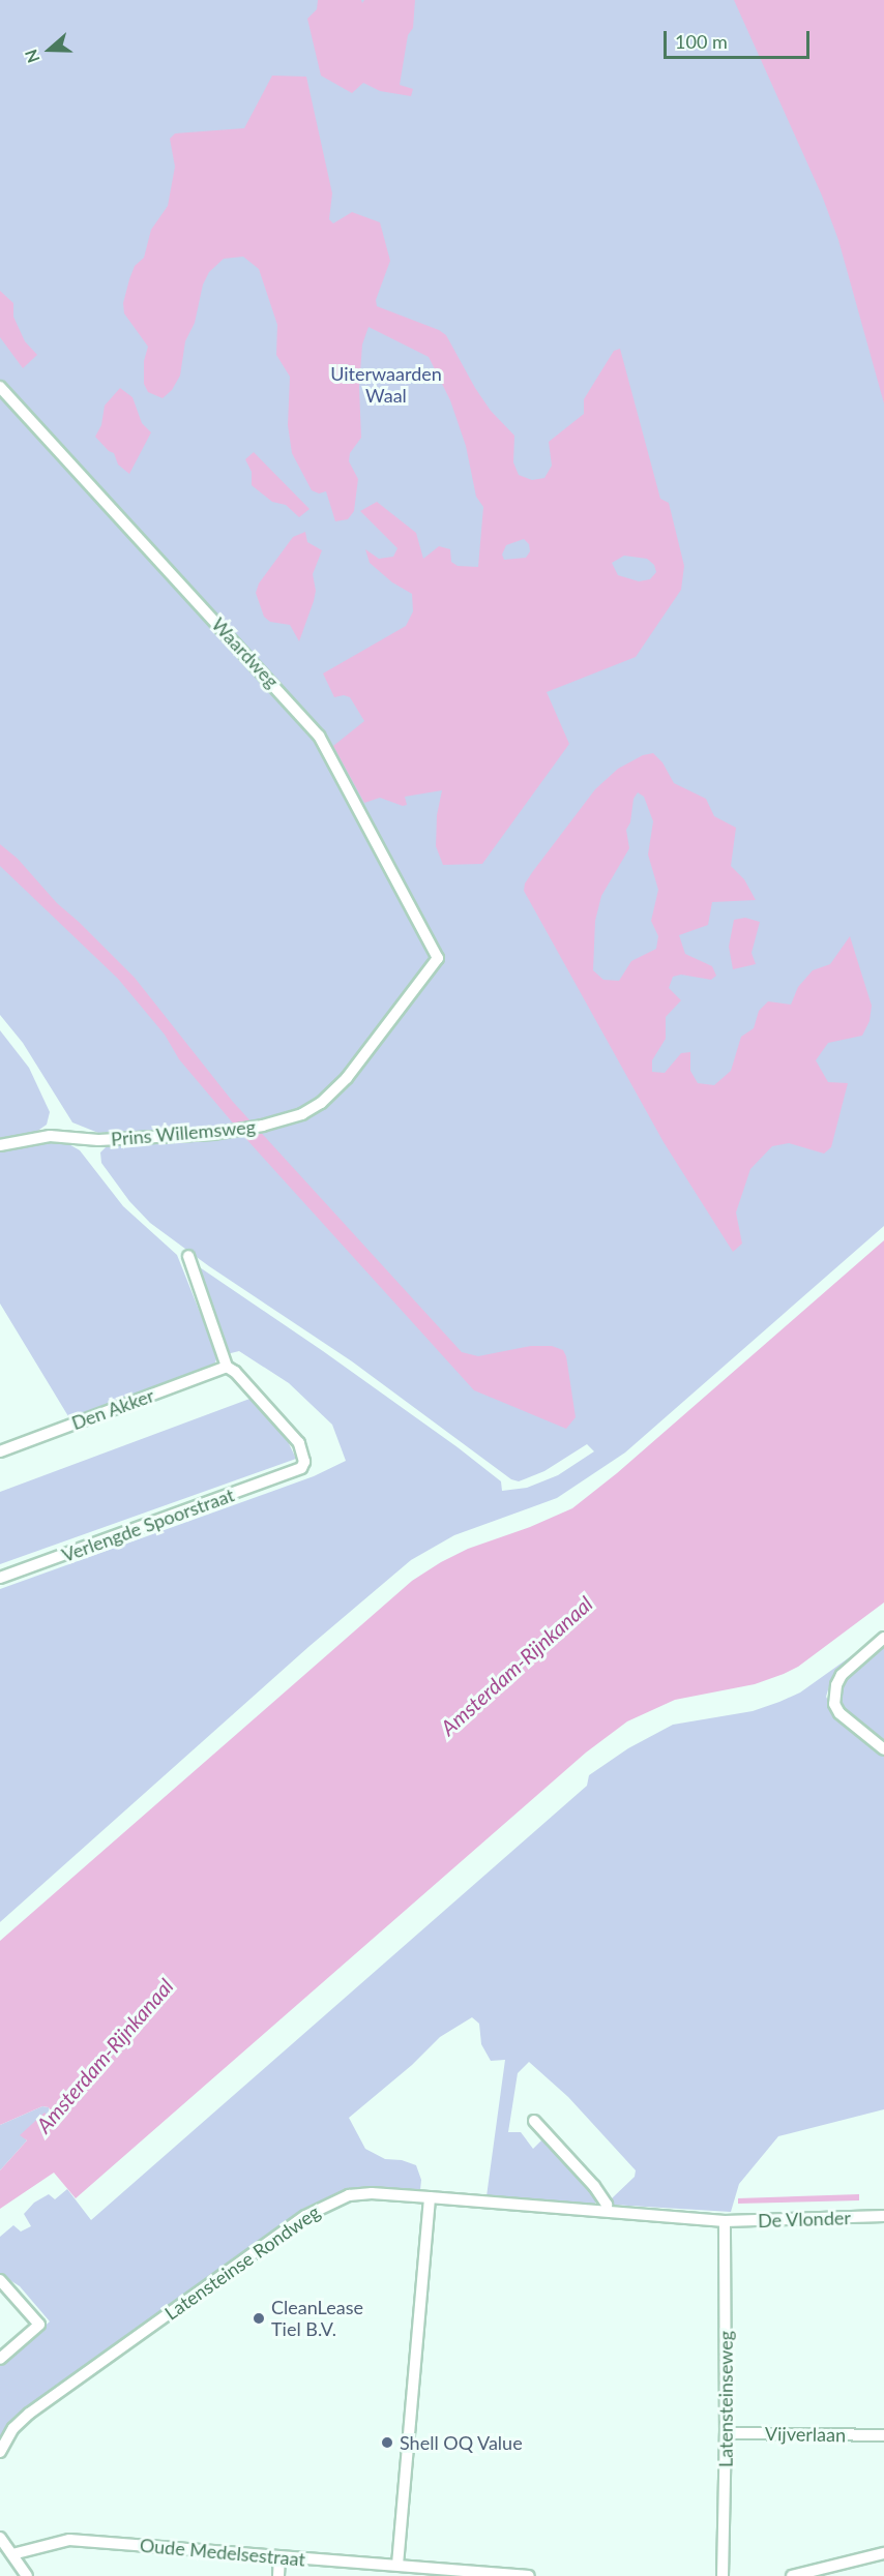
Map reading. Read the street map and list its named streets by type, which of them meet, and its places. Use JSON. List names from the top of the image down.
{
  "streets": {
    "street": [
      "Waardweg",
      "Prins Willemsweg",
      "Den Akker",
      "Verlengde Spoorstraat",
      "De Vlonder",
      "Latensteinse Rondweg",
      "Latensteinseweg",
      "Vijverlaan",
      "Oude Medelsestraat"
    ]
  },
  "crossings": [
    ["Waardweg", "Prins Willemsweg"],
    ["Den Akker", "Verlengde Spoorstraat"],
    ["De Vlonder", "Latensteinse Rondweg"],
    ["De Vlonder", "Latensteinseweg"],
    ["Latensteinse Rondweg", "Latensteinseweg"],
    ["Latensteinseweg", "Vijverlaan"]
  ],
  "water": ["Amsterdam-Rijnkanaal"],
  "parks": ["Uiterwaarden Waal"],
  "places": ["CleanLease Tiel B.V.", "Shell OQ Value"],
  "scale_bar": "100 m",
  "north": "left"
}
